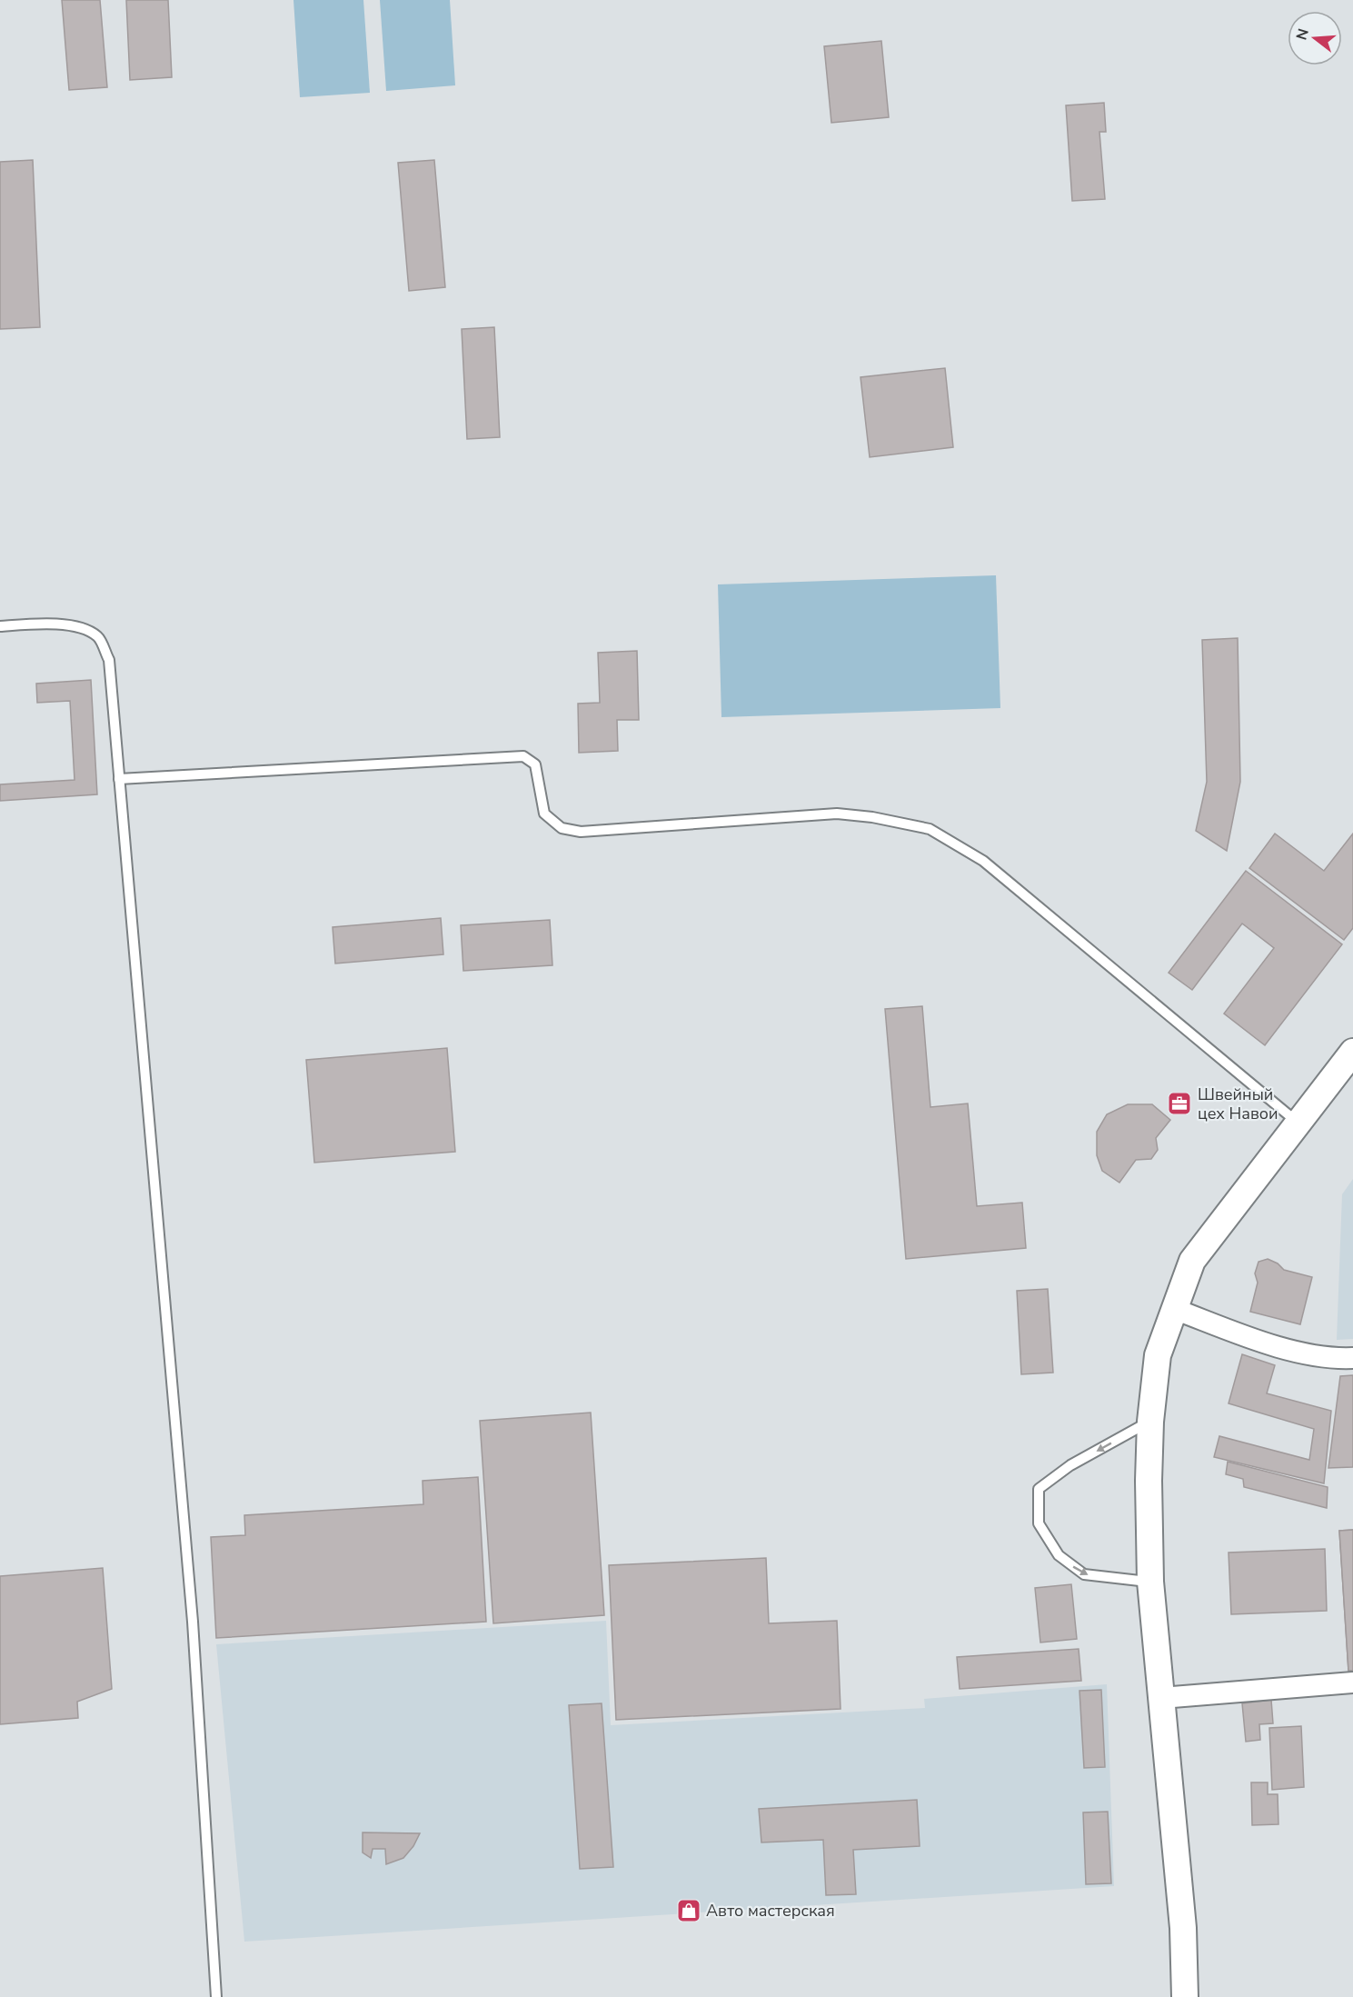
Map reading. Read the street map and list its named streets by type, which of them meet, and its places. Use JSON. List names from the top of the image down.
{
  "places": {
    "office": ["Швейный цех Навои"],
    "shop": ["Авто мастерская"]
  },
  "north": "left"
}
